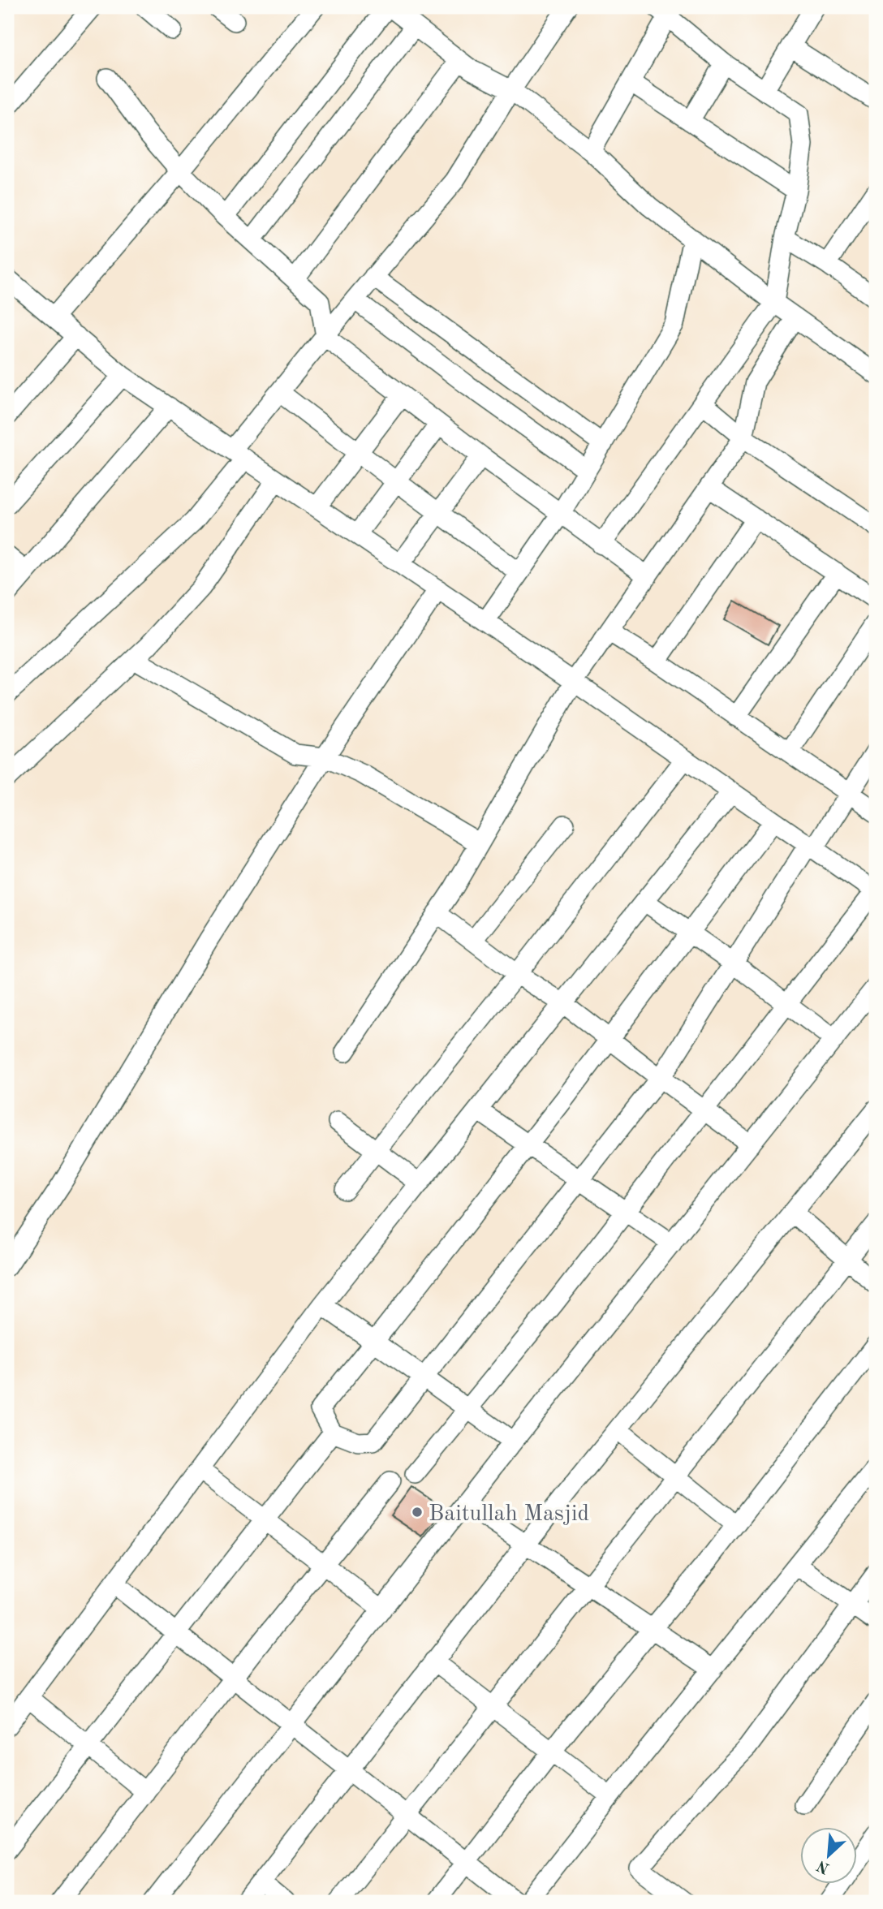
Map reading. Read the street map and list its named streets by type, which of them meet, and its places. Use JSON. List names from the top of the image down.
{
  "places": ["Baitullah Masjid"],
  "north": "bottom left"
}
